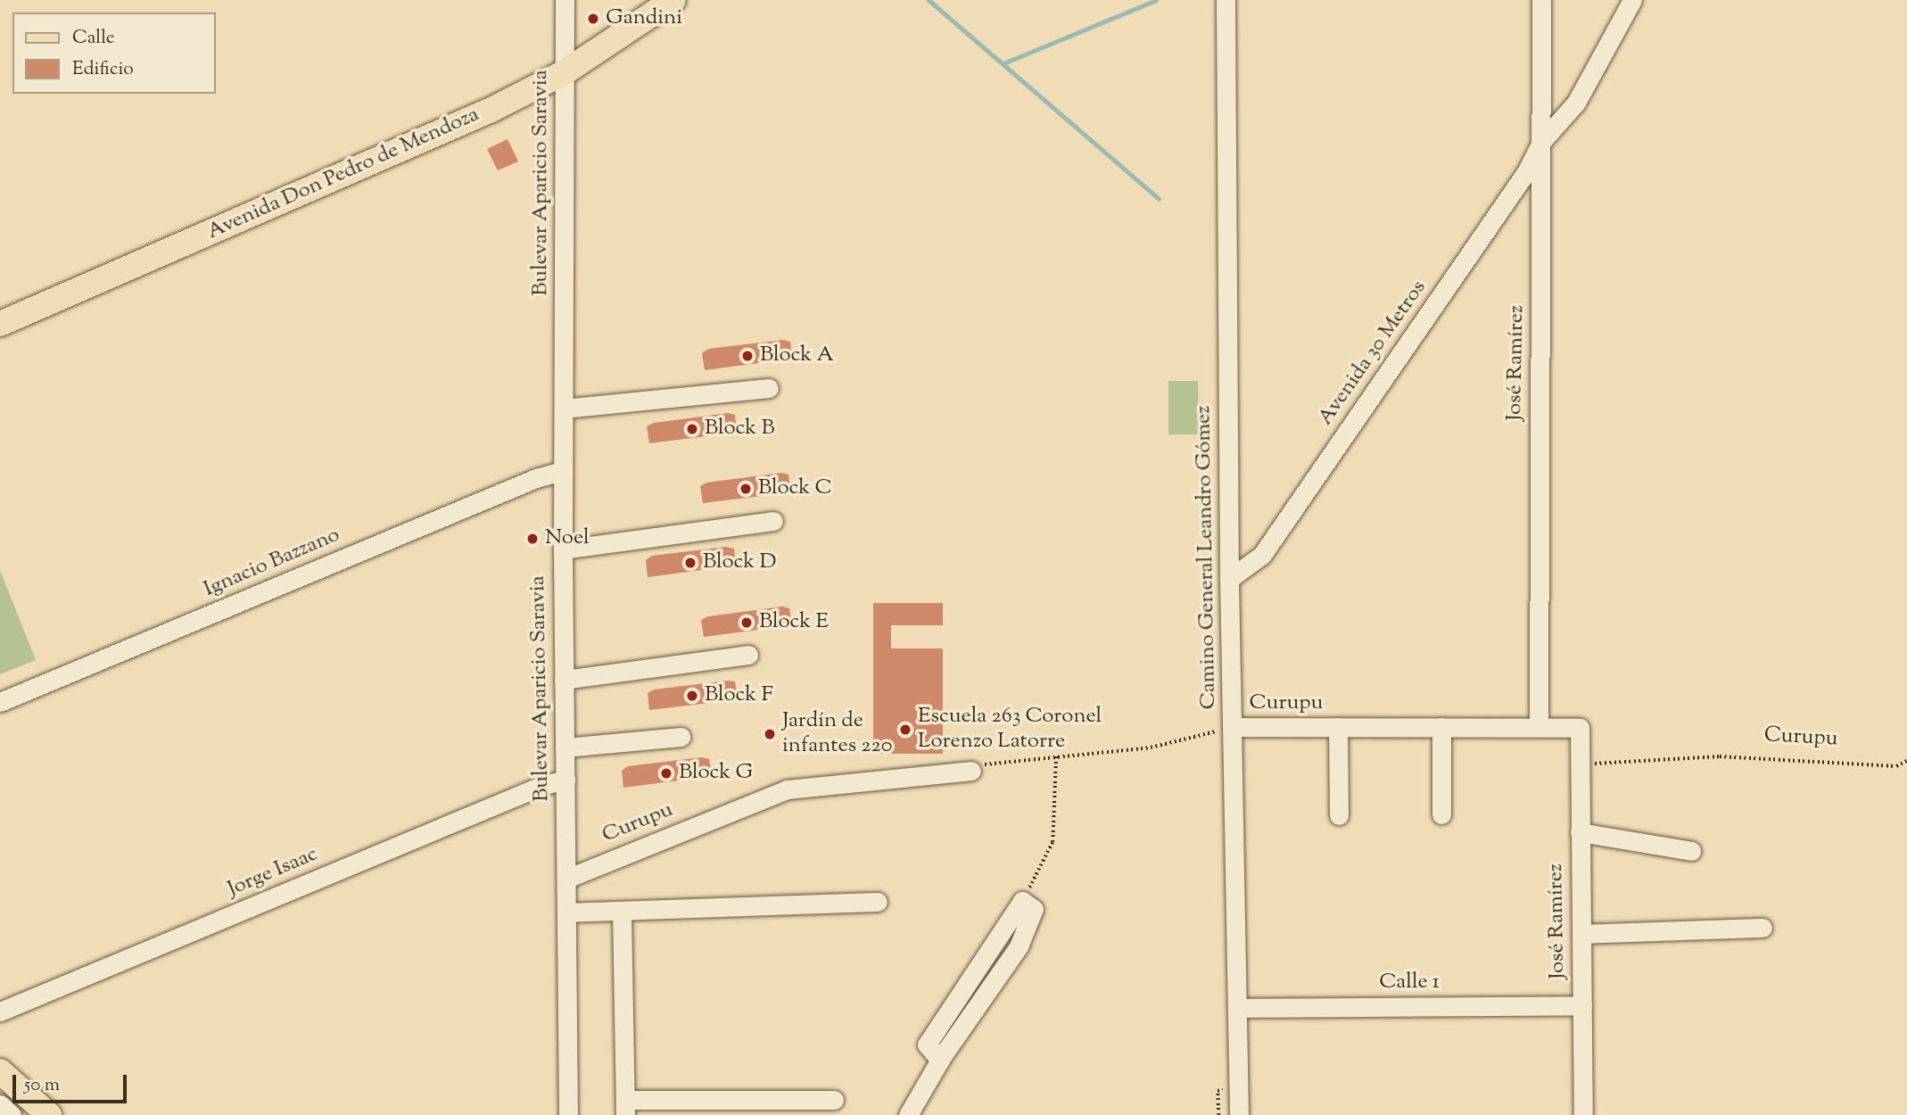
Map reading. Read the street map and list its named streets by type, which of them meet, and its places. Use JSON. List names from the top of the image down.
{
  "streets": {
    "main road": ["Avenida Don Pedro de Mendoza"],
    "street": [
      "Bulevar Aparicio Saravia",
      "Avenida 30 Metros",
      "José Ramírez",
      "Camino General Leandro Gómez",
      "Ignacio Bazzano",
      "Curupu",
      "Jorge Isaac",
      "Calle 1"
    ]
  },
  "crossings": [
    ["Avenida Don Pedro de Mendoza", "Bulevar Aparicio Saravia"],
    ["Bulevar Aparicio Saravia", "Ignacio Bazzano"],
    ["Bulevar Aparicio Saravia", "Curupu"],
    ["Bulevar Aparicio Saravia", "Jorge Isaac"],
    ["Avenida 30 Metros", "José Ramírez"],
    ["Avenida 30 Metros", "Camino General Leandro Gómez"],
    ["José Ramírez", "Curupu"],
    ["José Ramírez", "Calle 1"],
    ["Camino General Leandro Gómez", "Curupu"],
    ["Camino General Leandro Gómez", "Calle 1"]
  ],
  "places": [
    "Gandini",
    "Block A",
    "Block B",
    "Block C",
    "Noel",
    "Block D",
    "Block E",
    "Block F",
    "Escuela 263 Coronel Lorenzo Latorre",
    "Jardín de infantes 220",
    "Block G"
  ],
  "legend": ["Calle", "Edificio"],
  "scale_bar": "50 m"
}
